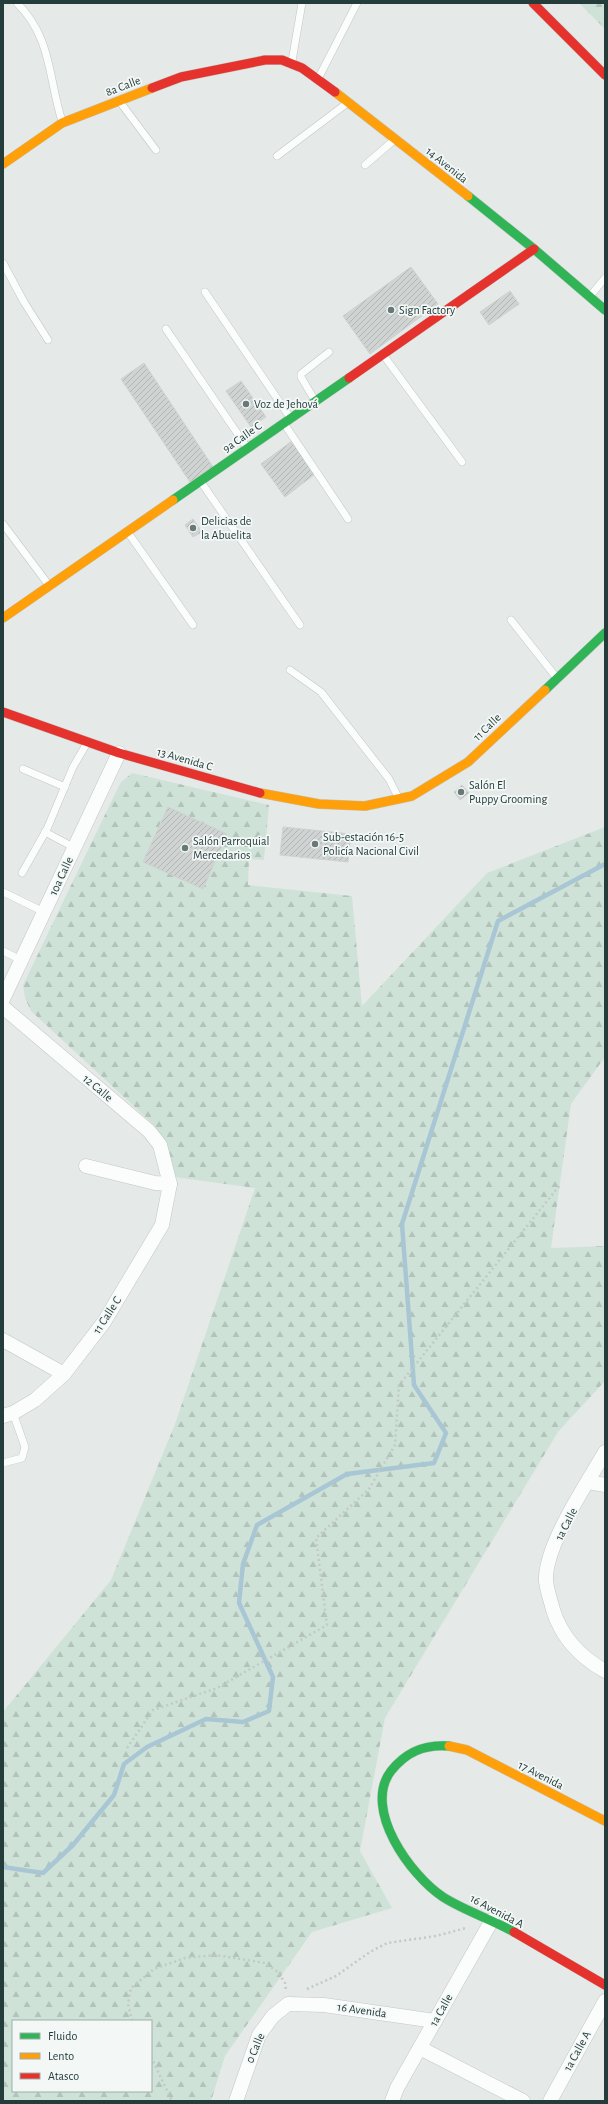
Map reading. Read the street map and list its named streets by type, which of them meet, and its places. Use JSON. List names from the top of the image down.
{
  "streets": {
    "street": [
      "8a Calle",
      "14 Avenida",
      "9a Calle C",
      "11 Calle",
      "13 Avenida C",
      "10a Calle",
      "12 Calle",
      "11 Calle C",
      "1a Calle",
      "17 Avenida",
      "16 Avenida A",
      "16 Avenida",
      "0 Calle",
      "1a Calle A"
    ]
  },
  "crossings": [
    ["8a Calle", "14 Avenida"],
    ["14 Avenida", "9a Calle C"],
    ["11 Calle", "13 Avenida C"],
    ["13 Avenida C", "10a Calle"],
    ["12 Calle", "11 Calle C"],
    ["1a Calle", "16 Avenida A"],
    ["1a Calle", "16 Avenida"],
    ["17 Avenida", "16 Avenida A"],
    ["16 Avenida", "0 Calle"]
  ],
  "places": [
    "Sign Factory",
    "Voz de Jehová",
    "Delicias de la Abuelita",
    "Salón El Puppy Grooming",
    "Sub-estación 16-5 Policía Nacional Civil",
    "Salón Parroquial Mercedarios"
  ],
  "legend": ["Fluido", "Lento", "Atasco"]
}
